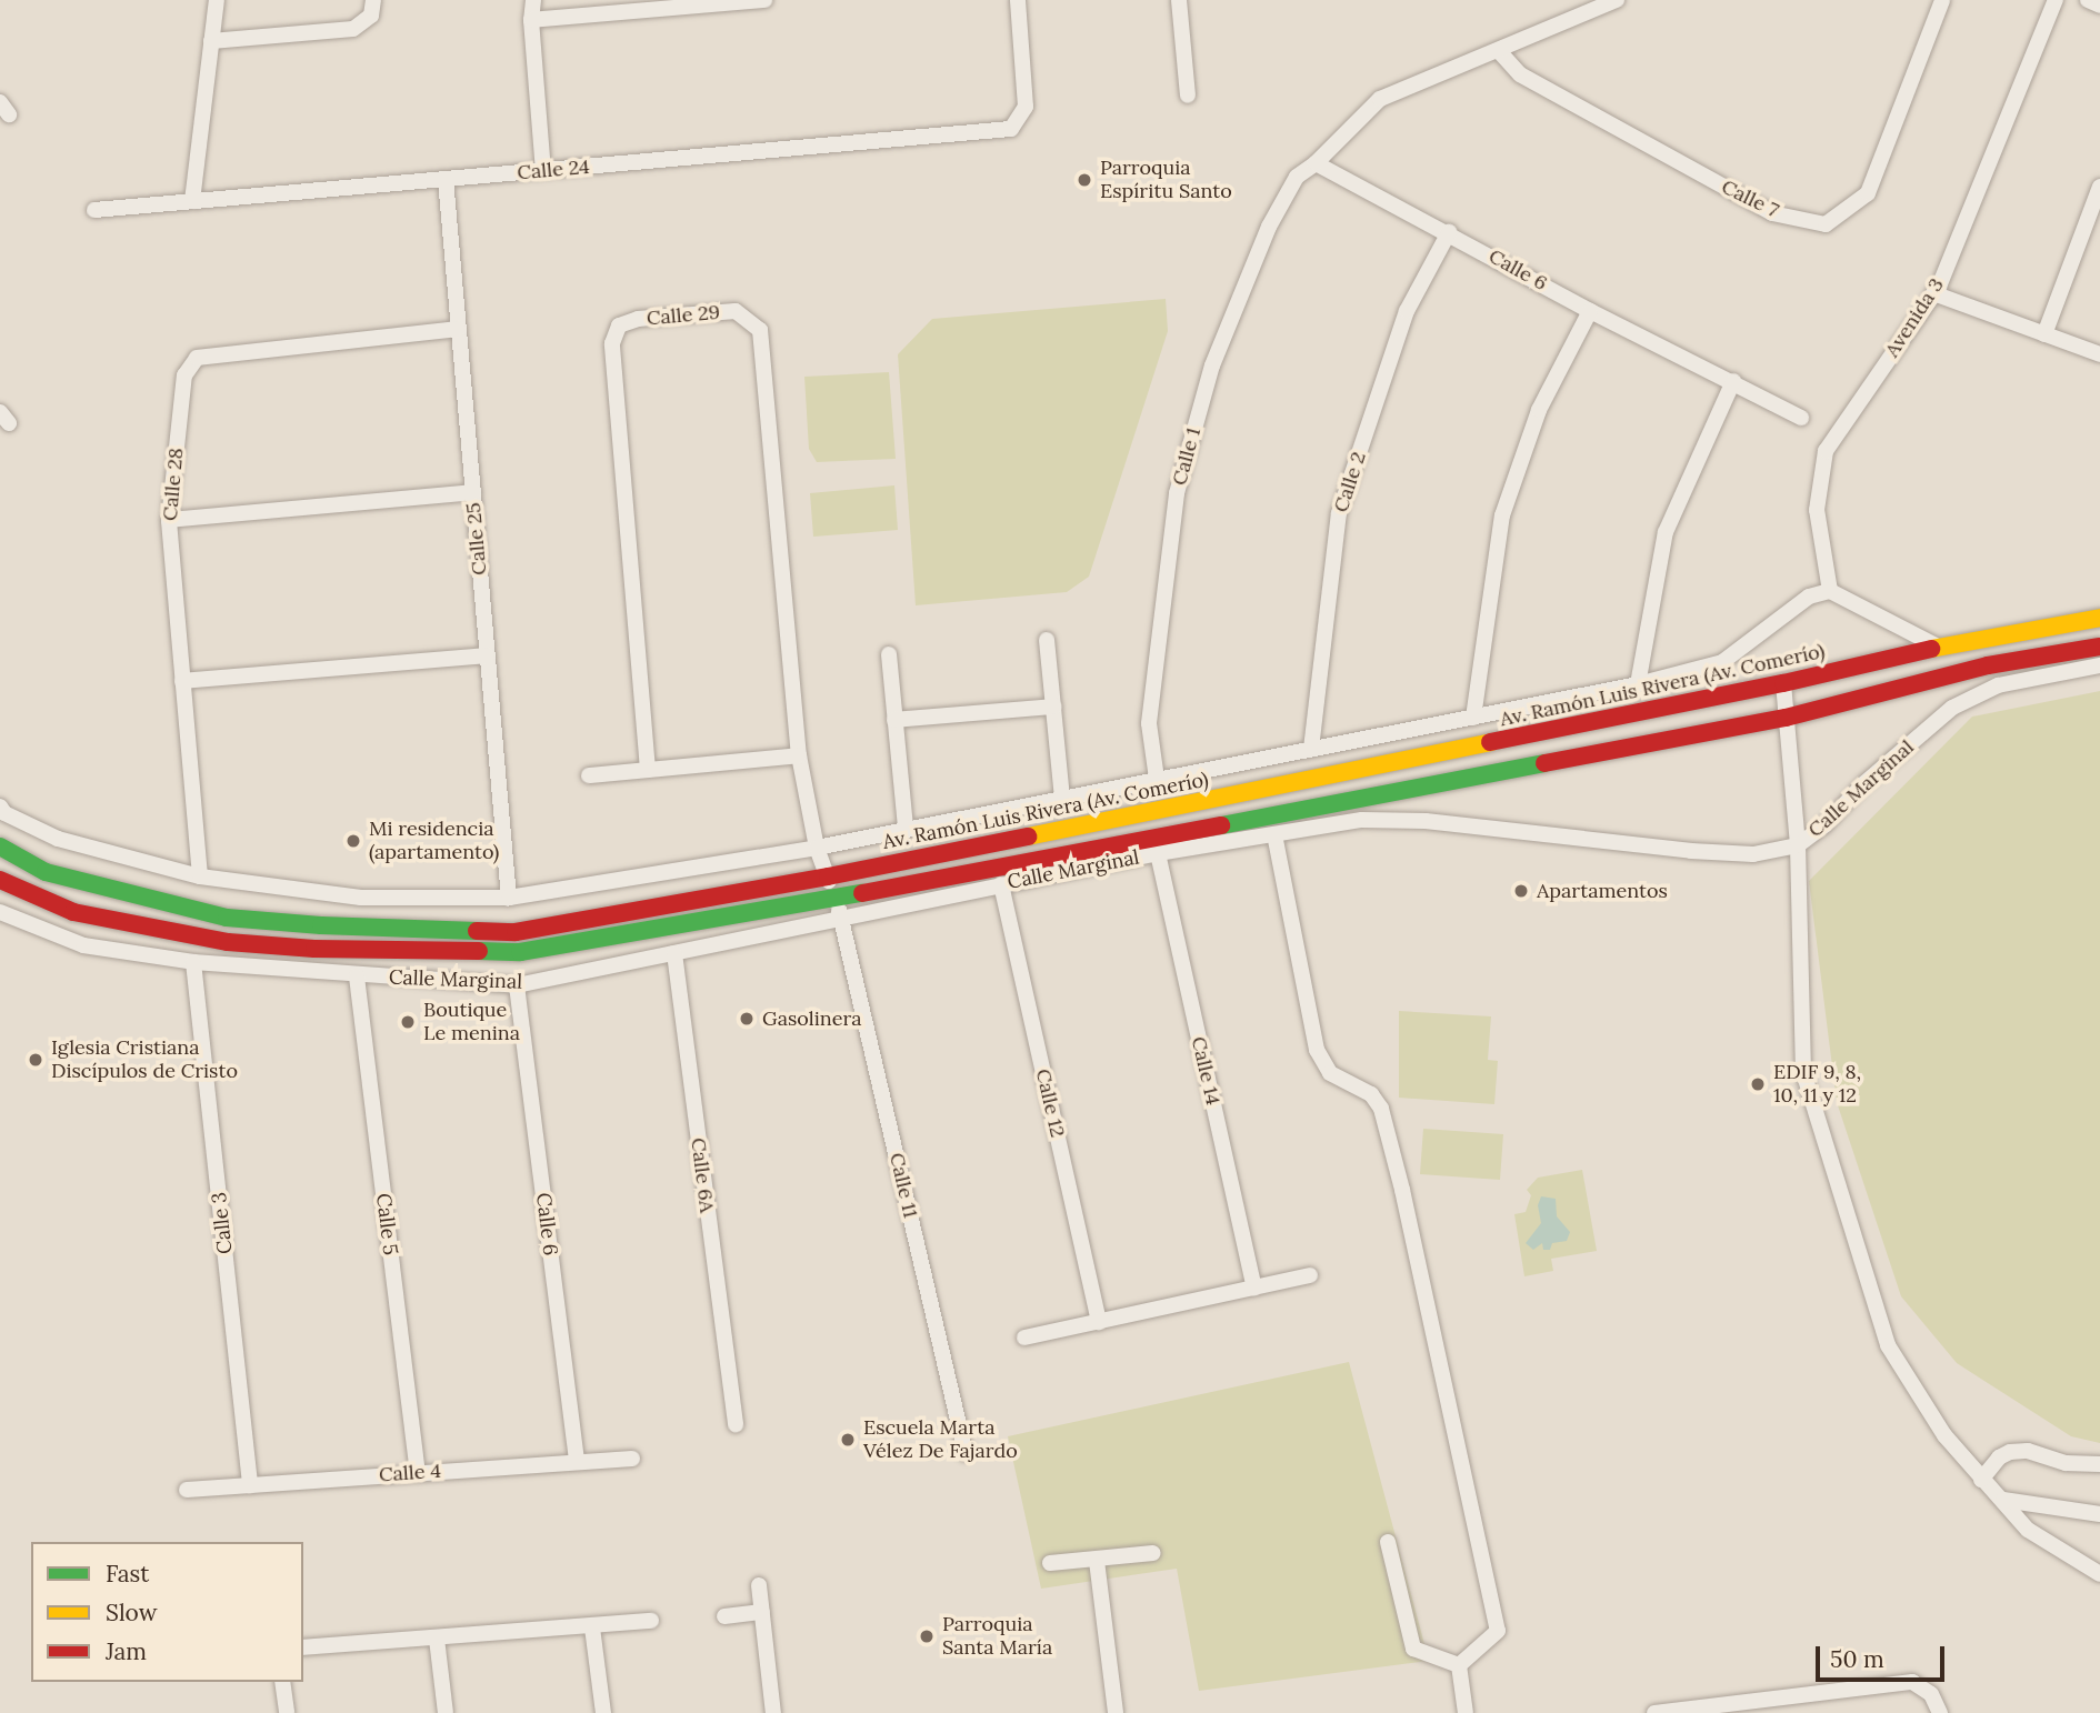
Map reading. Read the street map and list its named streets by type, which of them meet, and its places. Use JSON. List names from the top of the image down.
{
  "streets": {
    "highway": ["Av. Ramón Luis Rivera (Av. Comerío)"],
    "street": [
      "Calle 24",
      "Calle 7",
      "Calle 6",
      "Calle 29",
      "Avenida 3",
      "Calle 1",
      "Calle 2",
      "Calle 28",
      "Calle 25",
      "Calle Marginal",
      "Calle 14",
      "Calle 12",
      "Calle 6A",
      "Calle 11",
      "Calle 3",
      "Calle 5",
      "Calle 4"
    ]
  },
  "crossings": [
    ["Calle 24", "Calle 25"],
    ["Calle 6", "Calle 1"],
    ["Calle 6", "Calle 2"],
    ["Calle 6", "Calle Marginal"],
    ["Calle 6", "Calle 4"],
    ["Calle 29", "Av. Ramón Luis Rivera (Av. Comerío)"],
    ["Calle 29", "Calle 11"],
    ["Calle 28", "Calle 25"],
    ["Av. Ramón Luis Rivera (Av. Comerío)", "Calle 11"],
    ["Calle Marginal", "Calle 14"],
    ["Calle Marginal", "Calle 12"],
    ["Calle Marginal", "Calle 6A"],
    ["Calle Marginal", "Calle 11"],
    ["Calle Marginal", "Calle 3"],
    ["Calle Marginal", "Calle 5"],
    ["Calle 3", "Calle 4"],
    ["Calle 5", "Calle 4"]
  ],
  "places": [
    "Parroquia Espíritu Santo",
    "Mi residencia (apartamento)",
    "Apartamentos",
    "Gasolinera",
    "Boutique Le menina",
    "Iglesia Cristiana Discípulos de Cristo",
    "EDIF 9, 8, 10, 11 y 12",
    "Escuela Marta Vélez De Fajardo",
    "Parroquia Santa María"
  ],
  "legend": ["Fast", "Slow", "Jam"],
  "scale_bar": "50 m"
}
